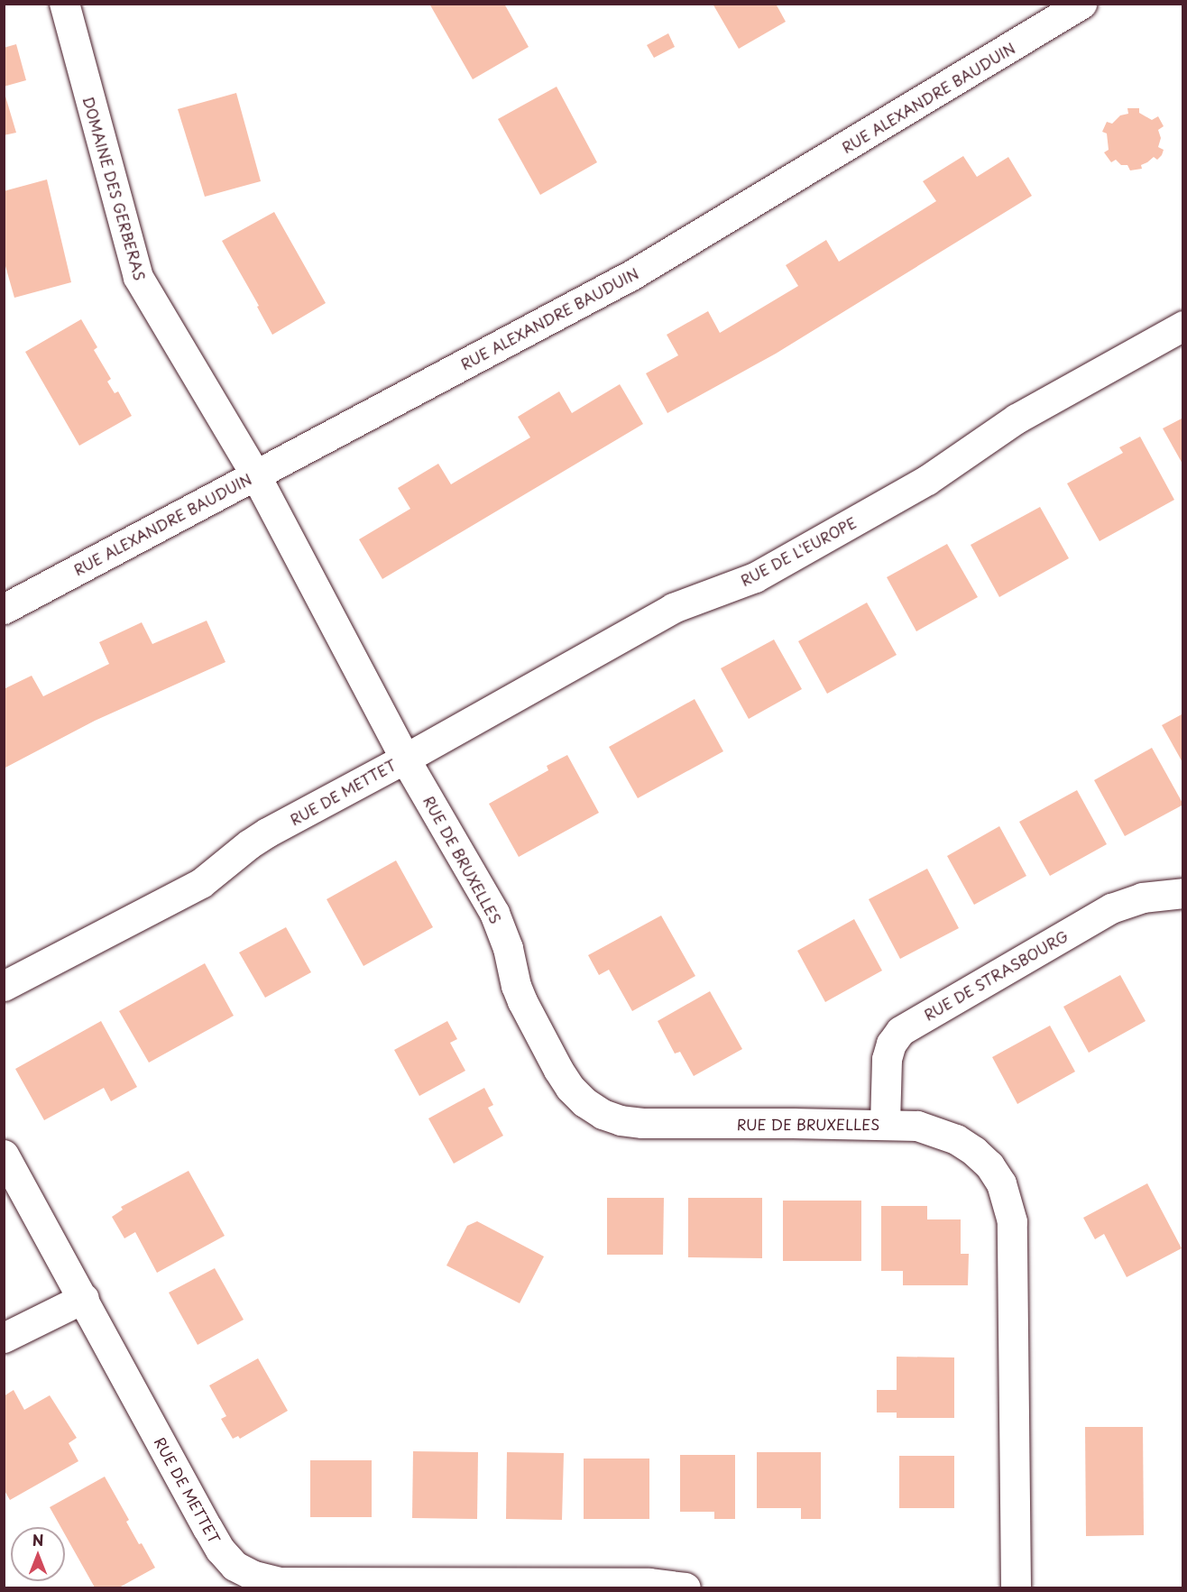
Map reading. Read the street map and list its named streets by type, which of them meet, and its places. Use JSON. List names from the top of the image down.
{
  "streets": {
    "street": [
      "RUE ALEXANDRE BAUDUIN",
      "DOMAINE DES GERBERAS",
      "RUE DE L'EUROPE",
      "RUE DE METTET",
      "RUE DE BRUXELLES",
      "RUE DE STRASBOURG"
    ]
  },
  "crossings": [
    ["RUE ALEXANDRE BAUDUIN", "DOMAINE DES GERBERAS"],
    ["RUE ALEXANDRE BAUDUIN", "RUE DE METTET"],
    ["DOMAINE DES GERBERAS", "RUE DE METTET"],
    ["RUE DE L'EUROPE", "RUE DE METTET"],
    ["RUE DE L'EUROPE", "RUE DE BRUXELLES"],
    ["RUE DE METTET", "RUE DE BRUXELLES"],
    ["RUE DE BRUXELLES", "RUE DE STRASBOURG"]
  ],
  "north": "top"
}
